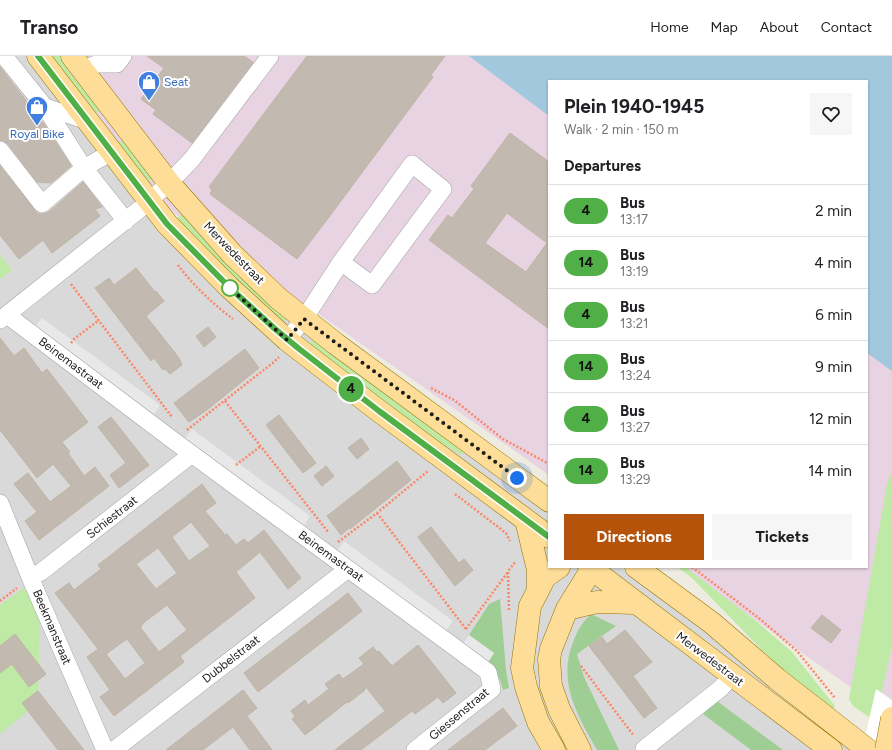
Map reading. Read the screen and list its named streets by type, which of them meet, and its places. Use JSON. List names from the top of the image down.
{
  "streets": {
    "main road": ["Merwedestraat"],
    "street": [
      "Beinemastraat",
      "Schiestraat",
      "Beekmanstraat",
      "Dubbelstraat",
      "Giessenstraat"
    ]
  },
  "crossings": [
    ["Beinemastraat", "Schiestraat"],
    ["Beinemastraat", "Dubbelstraat"],
    ["Beinemastraat", "Giessenstraat"],
    ["Schiestraat", "Beekmanstraat"]
  ],
  "places": {
    "shop": ["Seat", "Royal Bike"]
  },
  "lines": ["bus line 4"],
  "page": {
    "header": "Transo",
    "nav": [
      "Home",
      "Map",
      "About",
      "Contact"
    ],
    "on_map": "4",
    "heading": [
      ["Plein 1940-1945", "Walk · 2 min · 150 m"],
      "Departures"
    ],
    "list": [
      {
        "mark": "4",
        "name": "Bus",
        "note": "13:17",
        "value": "2 min"
      },
      {
        "mark": "14",
        "name": "Bus",
        "note": "13:19",
        "value": "4 min"
      },
      {
        "mark": "4",
        "name": "Bus",
        "note": "13:21",
        "value": "6 min"
      },
      {
        "mark": "14",
        "name": "Bus",
        "note": "13:24",
        "value": "9 min"
      },
      {
        "mark": "4",
        "name": "Bus",
        "note": "13:27",
        "value": "12 min"
      },
      {
        "mark": "14",
        "name": "Bus",
        "note": "13:29",
        "value": "14 min"
      }
    ],
    "buttons": ["Directions", "Tickets"]
  }
}
